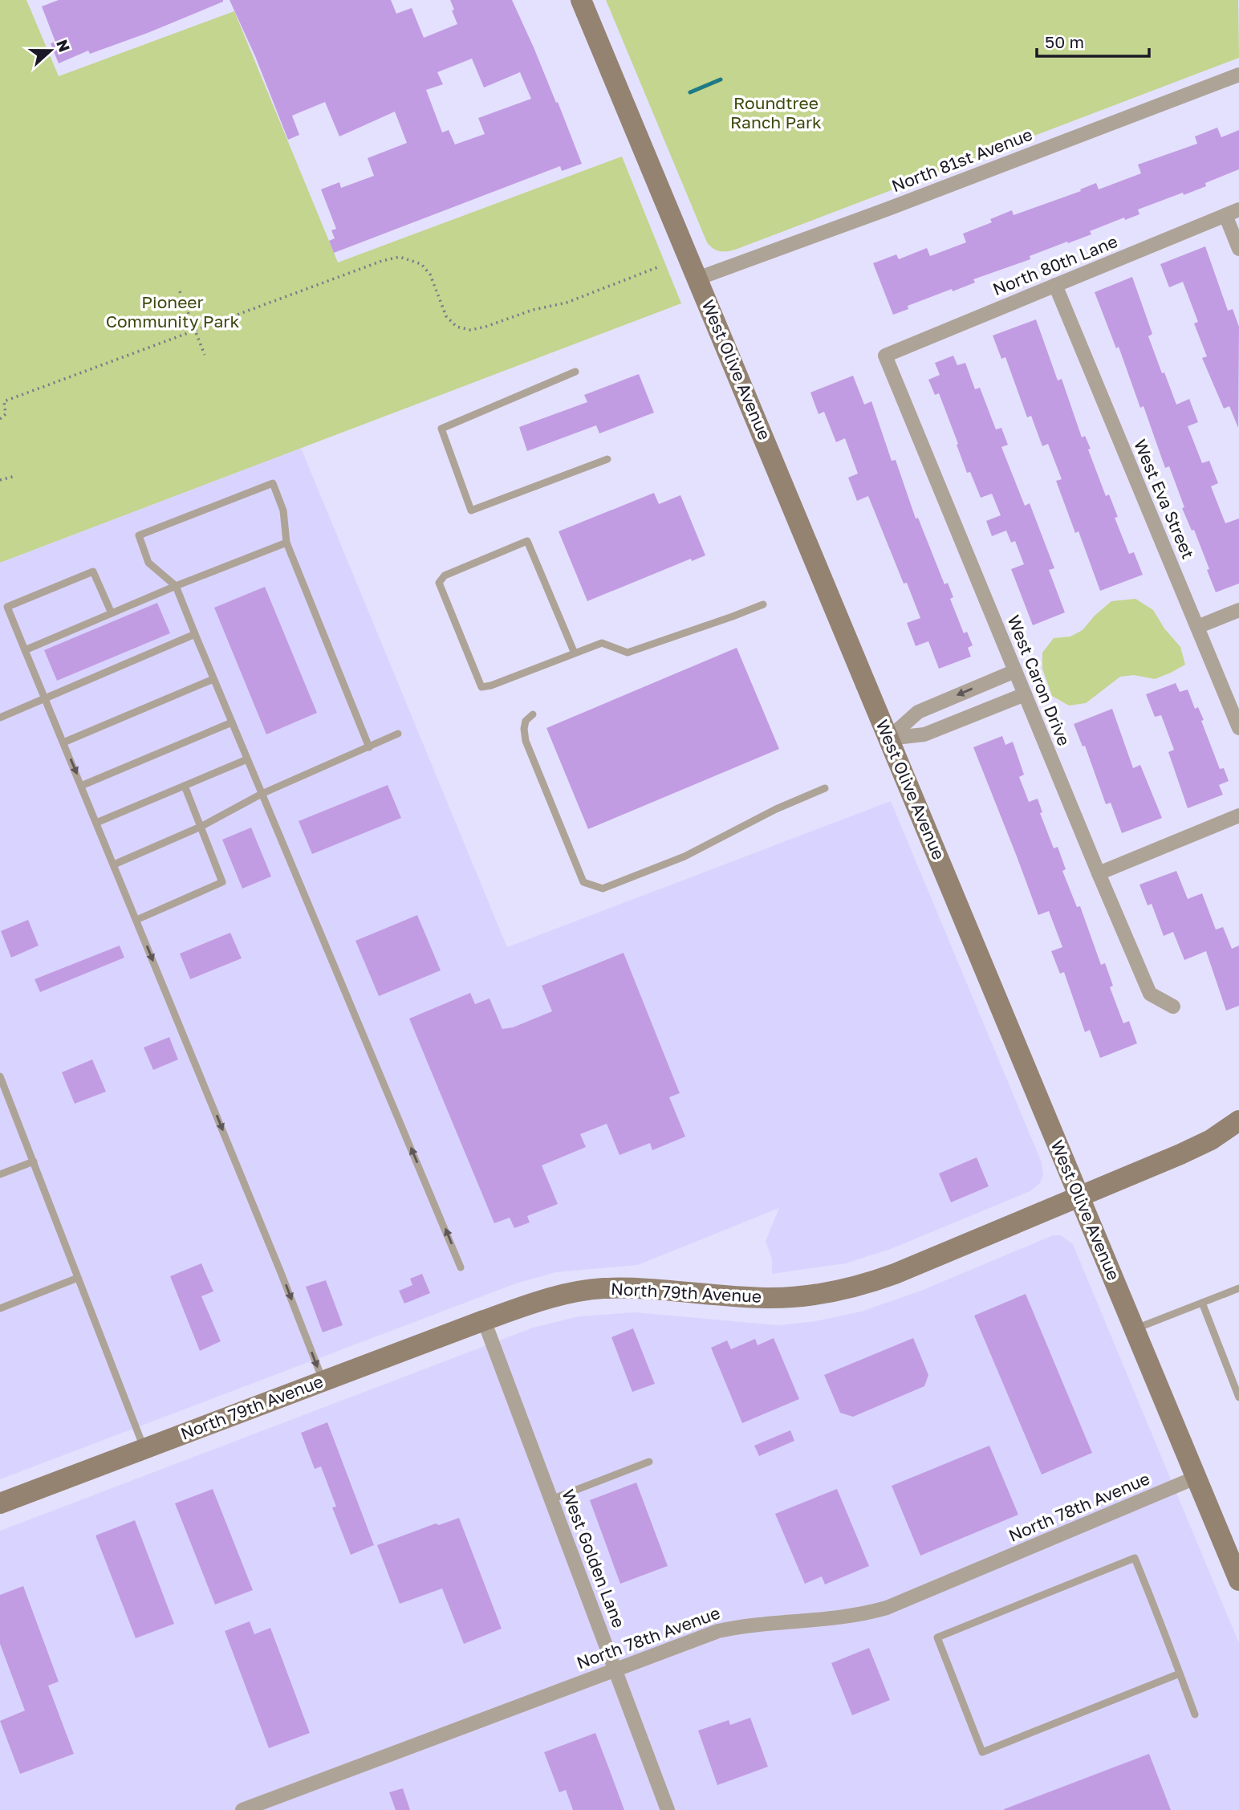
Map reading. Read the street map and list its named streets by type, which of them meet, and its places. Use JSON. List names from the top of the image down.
{
  "streets": {
    "main road": ["West Olive Avenue", "North 79th Avenue"],
    "street": [
      "North 81st Avenue",
      "North 80th Lane",
      "West Eva Street",
      "West Caron Drive",
      "North 78th Avenue",
      "West Golden Lane"
    ]
  },
  "crossings": [
    ["North 81st Avenue", "West Olive Avenue"],
    ["North 80th Lane", "West Eva Street"],
    ["North 80th Lane", "West Caron Drive"],
    ["West Olive Avenue", "North 79th Avenue"],
    ["West Olive Avenue", "North 78th Avenue"],
    ["North 79th Avenue", "West Golden Lane"],
    ["North 78th Avenue", "West Golden Lane"]
  ],
  "parks": ["Roundtree Ranch Park", "Pioneer Community Park"],
  "scale_bar": "50 m",
  "north": "right"
}
